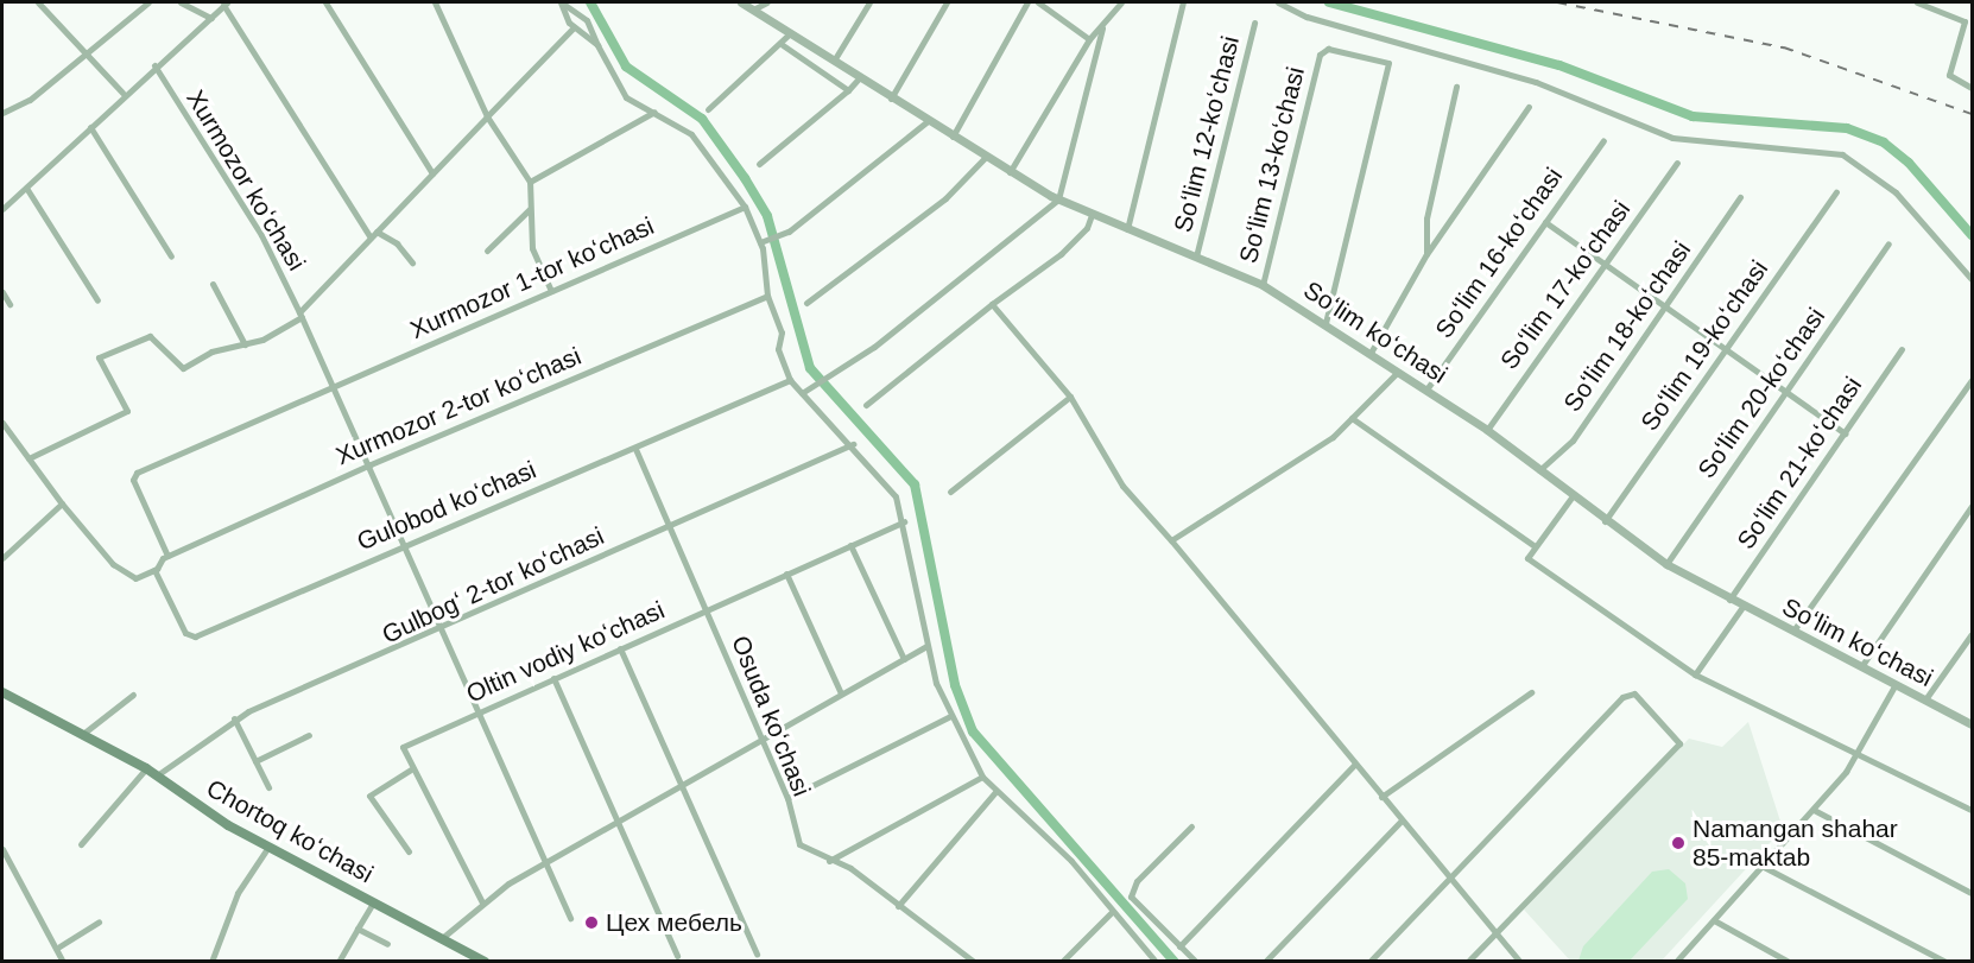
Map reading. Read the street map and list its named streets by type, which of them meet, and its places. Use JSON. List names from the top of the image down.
{
  "streets": {
    "main road": ["Chortoq koʻchasi"],
    "street": [
      "Soʻlim 12-koʻchasi",
      "Soʻlim 13-koʻchasi",
      "Xurmozor koʻchasi",
      "Soʻlim 16-koʻchasi",
      "Xurmozor 1-tor koʻchasi",
      "Soʻlim 17-koʻchasi",
      "Soʻlim 18-koʻchasi",
      "Soʻlim koʻchasi",
      "Soʻlim 19-koʻchasi",
      "Soʻlim 20-koʻchasi",
      "Xurmozor 2-tor koʻchasi",
      "Soʻlim 21-koʻchasi",
      "Gulobod koʻchasi",
      "Gulbogʻ 2-tor koʻchasi",
      "Oltin vodiy koʻchasi",
      "Osuda koʻchasi"
    ]
  },
  "crossings": [
    ["Soʻlim 12-koʻchasi", "Soʻlim koʻchasi"],
    ["Soʻlim 13-koʻchasi", "Soʻlim koʻchasi"],
    ["Xurmozor koʻchasi", "Xurmozor 1-tor koʻchasi"],
    ["Xurmozor koʻchasi", "Xurmozor 2-tor koʻchasi"],
    ["Xurmozor koʻchasi", "Gulobod koʻchasi"],
    ["Xurmozor koʻchasi", "Gulbogʻ 2-tor koʻchasi"],
    ["Xurmozor koʻchasi", "Oltin vodiy koʻchasi"],
    ["Soʻlim 16-koʻchasi", "Soʻlim koʻchasi"],
    ["Xurmozor 1-tor koʻchasi", "Xurmozor 2-tor koʻchasi"],
    ["Soʻlim 17-koʻchasi", "Soʻlim koʻchasi"],
    ["Soʻlim 18-koʻchasi", "Soʻlim koʻchasi"],
    ["Soʻlim koʻchasi", "Soʻlim 19-koʻchasi"],
    ["Soʻlim koʻchasi", "Soʻlim 20-koʻchasi"],
    ["Soʻlim koʻchasi", "Soʻlim 21-koʻchasi"],
    ["Gulobod koʻchasi", "Osuda koʻchasi"],
    ["Gulbogʻ 2-tor koʻchasi", "Osuda koʻchasi"],
    ["Gulbogʻ 2-tor koʻchasi", "Chortoq koʻchasi"],
    ["Oltin vodiy koʻchasi", "Osuda koʻchasi"]
  ],
  "places": ["Namangan shahar 85-maktab", "Цех мебель"]
}
